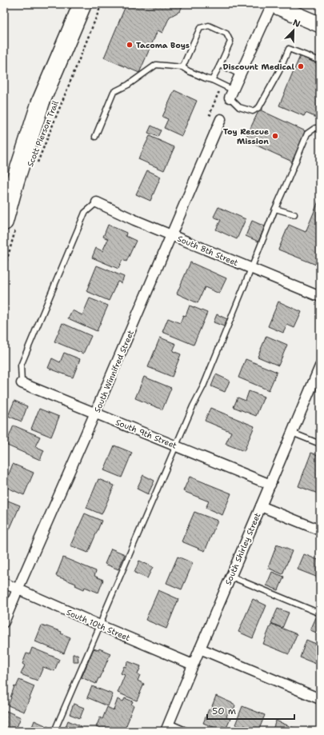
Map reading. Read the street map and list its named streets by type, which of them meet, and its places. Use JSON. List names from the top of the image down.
{
  "streets": {
    "street": [
      "South 8th Street",
      "South Winnifred Street",
      "South 9th Street",
      "South Shirley Street",
      "South 10th Street"
    ],
    "path": ["Scott Pierson Trail"]
  },
  "crossings": [
    ["South 8th Street", "South Winnifred Street"],
    ["South Winnifred Street", "South 9th Street"],
    ["South Winnifred Street", "South 10th Street"],
    ["South 9th Street", "South Shirley Street"],
    ["South Shirley Street", "South 10th Street"]
  ],
  "places": ["Tacoma Boys", "Discount Medical", "Toy Rescue Mission"],
  "scale_bar": "50 m",
  "north": "top right"
}
